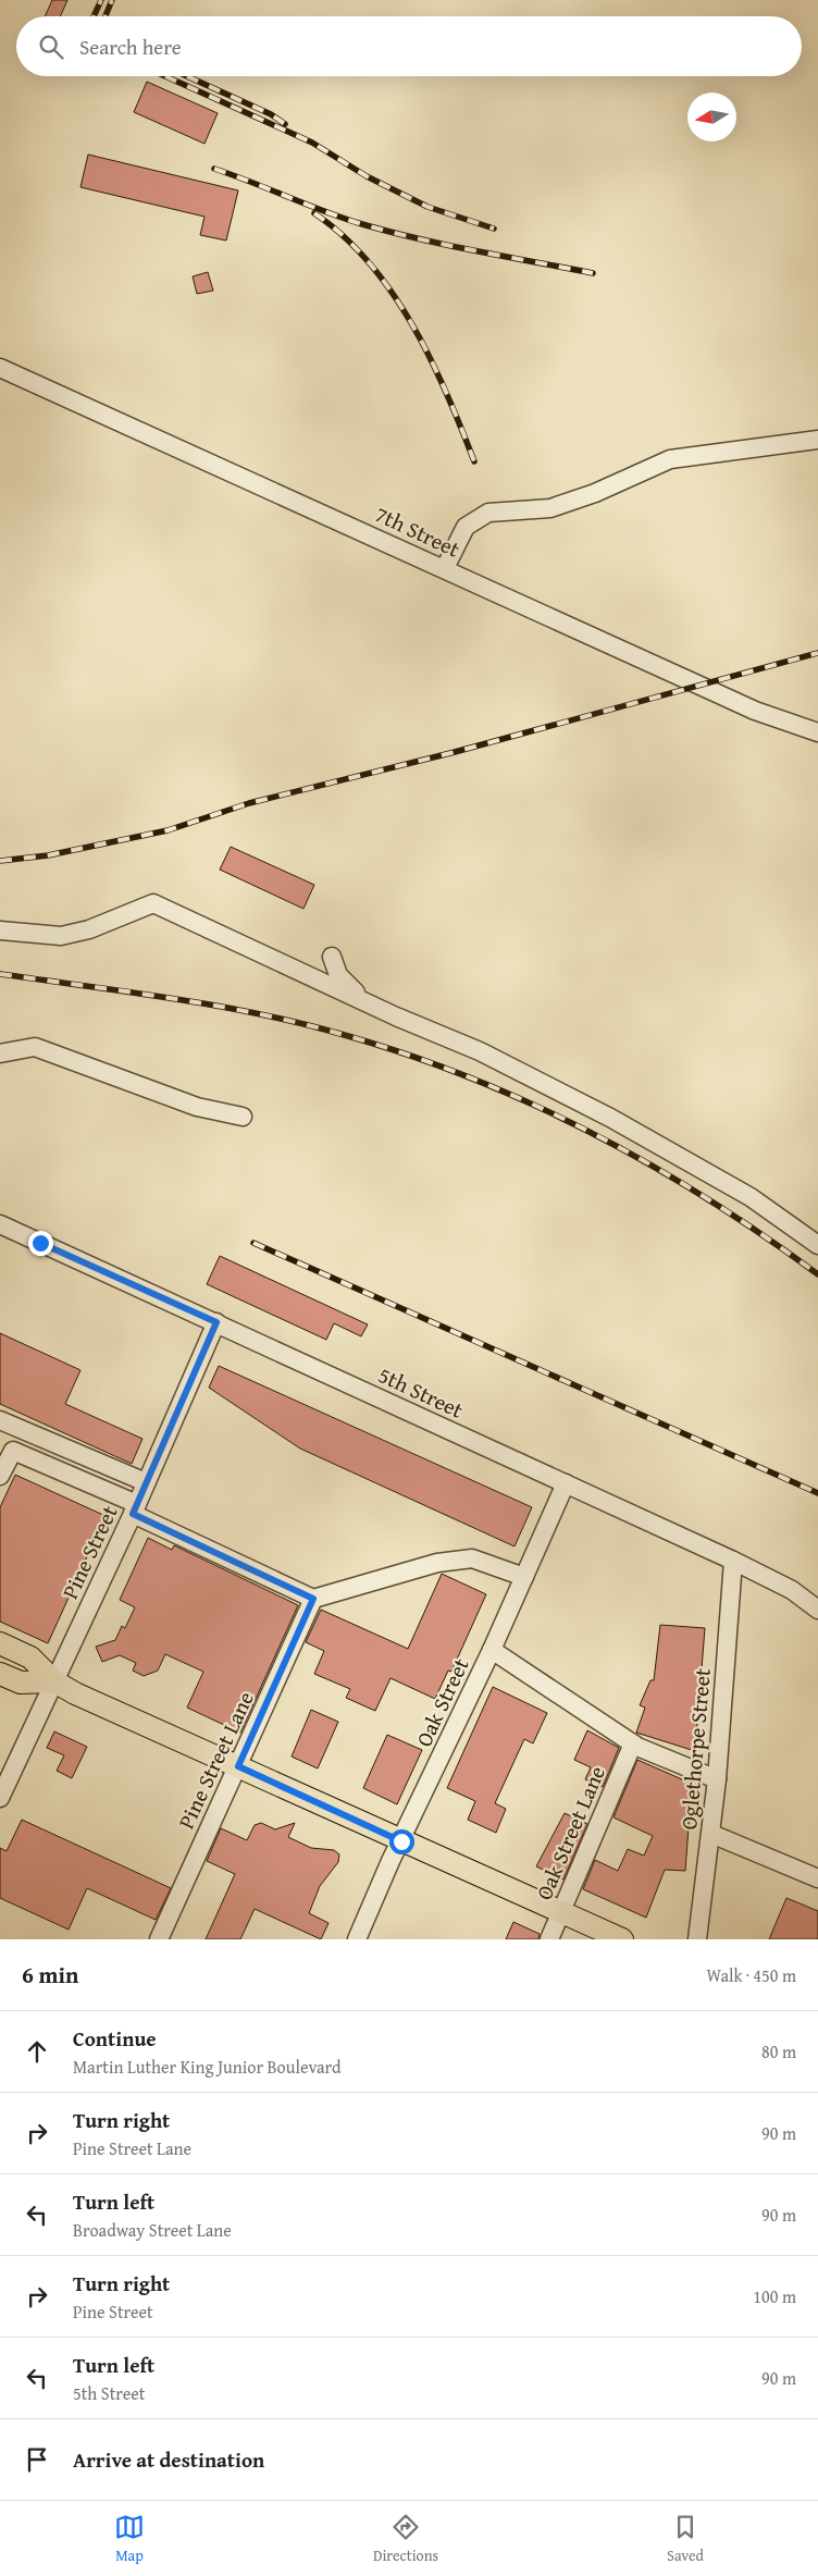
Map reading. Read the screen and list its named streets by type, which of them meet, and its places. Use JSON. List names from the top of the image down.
{
  "streets": {
    "street": [
      "7th Street",
      "5th Street",
      "Pine Street",
      "Oak Street",
      "Oglethorpe Street",
      "Pine Street Lane",
      "Oak Street Lane"
    ]
  },
  "crossings": [
    ["5th Street", "Pine Street"],
    ["5th Street", "Oak Street"],
    ["5th Street", "Oglethorpe Street"]
  ],
  "north": "left",
  "page": {
    "search": "Search here",
    "heading": ["6 min", "Walk · 450 m"],
    "list": [
      ["Continue", "Martin Luther King Junior Boulevard", "80 m"],
      ["Turn right", "Pine Street Lane", "90 m"],
      ["Turn left", "Broadway Street Lane", "90 m"],
      ["Turn right", "Pine Street", "100 m"],
      ["Turn left", "5th Street", "90 m"],
      "Arrive at destination"
    ],
    "nav": ["Map", "Directions", "Saved"]
  }
}
